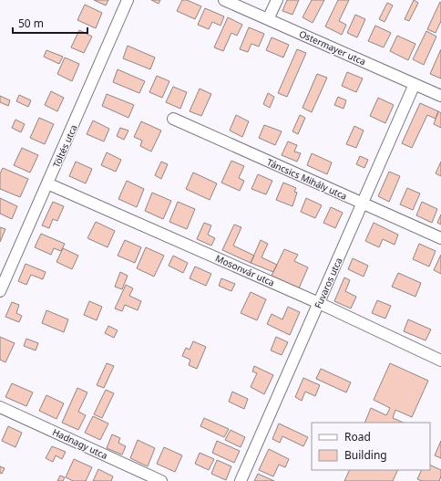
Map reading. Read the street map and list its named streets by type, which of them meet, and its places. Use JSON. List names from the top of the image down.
{
  "streets": {
    "street": [
      "Ostermayer utca",
      "Töltés utca",
      "Táncsics Mihály utca",
      "Mosonvár utca",
      "Fuvaros utca",
      "Hadnagy utca"
    ]
  },
  "crossings": [
    ["Ostermayer utca", "Fuvaros utca"],
    ["Töltés utca", "Mosonvár utca"],
    ["Táncsics Mihály utca", "Fuvaros utca"],
    ["Mosonvár utca", "Fuvaros utca"]
  ],
  "legend": ["Road", "Building"],
  "scale_bar": "50 m"
}
